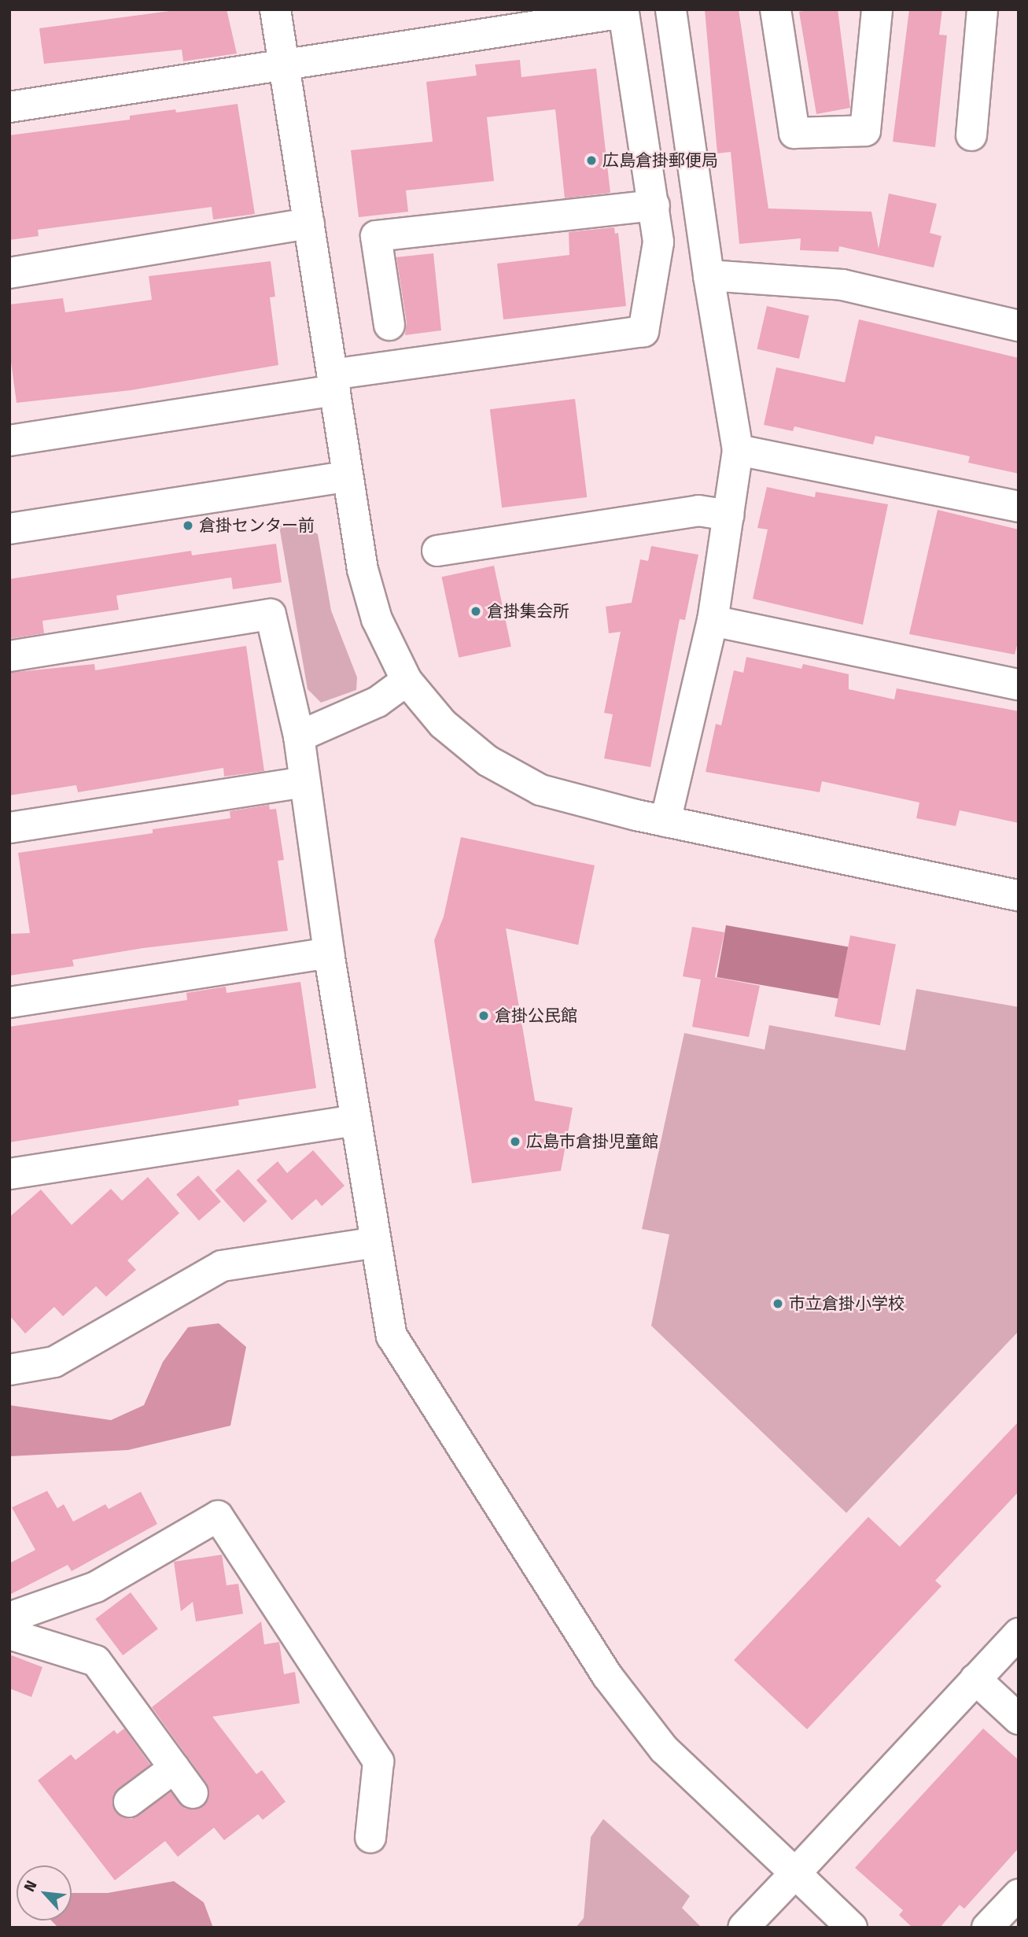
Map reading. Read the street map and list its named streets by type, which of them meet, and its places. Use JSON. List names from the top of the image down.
{
  "places": [
    "広島倉掛郵便局",
    "倉掛センター前",
    "倉掛集会所",
    "倉掛公民館",
    "広島市倉掛児童館",
    "市立倉掛小学校"
  ],
  "north": "top left"
}
